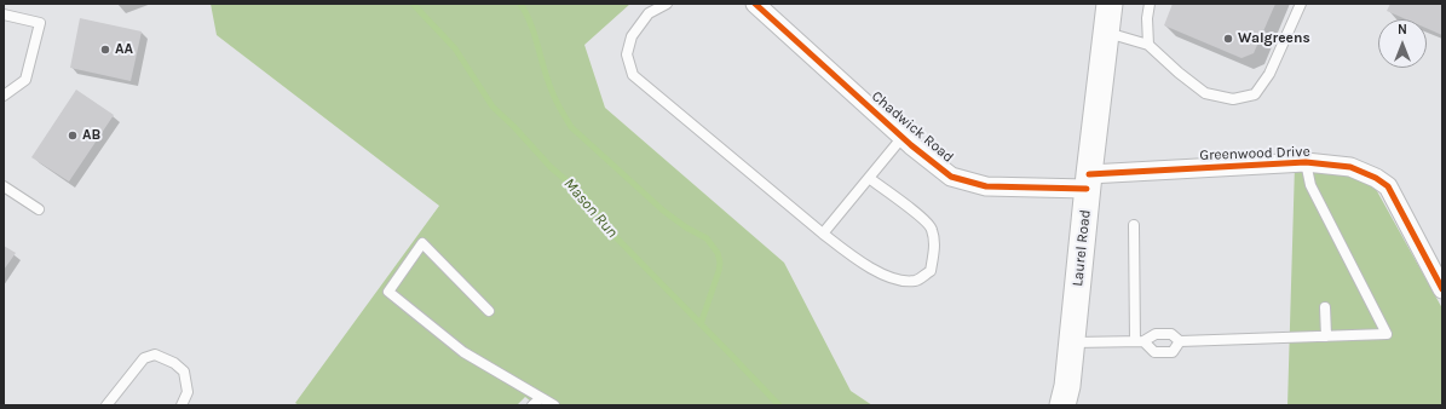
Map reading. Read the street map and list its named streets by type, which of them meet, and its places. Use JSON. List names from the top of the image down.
{
  "streets": {
    "main road": ["Laurel Road"],
    "street": ["Chadwick Road", "Greenwood Drive"]
  },
  "crossings": [
    ["Chadwick Road", "Greenwood Drive"],
    ["Chadwick Road", "Laurel Road"],
    ["Greenwood Drive", "Laurel Road"]
  ],
  "water": ["Mason Run"],
  "places": ["Walgreens", "AA", "AB"],
  "north": "top"
}
